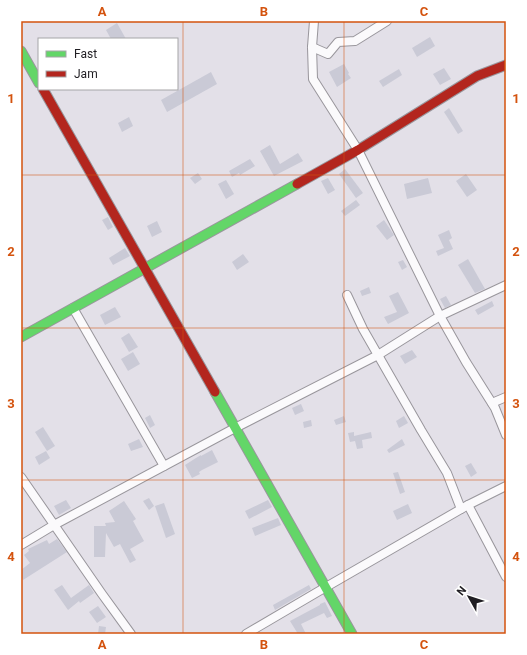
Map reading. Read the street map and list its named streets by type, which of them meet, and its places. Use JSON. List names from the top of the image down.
{
  "legend": ["Fast", "Jam"],
  "north": "top left",
  "grid": {
    "columns": ["A", "B", "C"],
    "rows": [
      "1",
      "2",
      "3",
      "4"
    ]
  }
}
